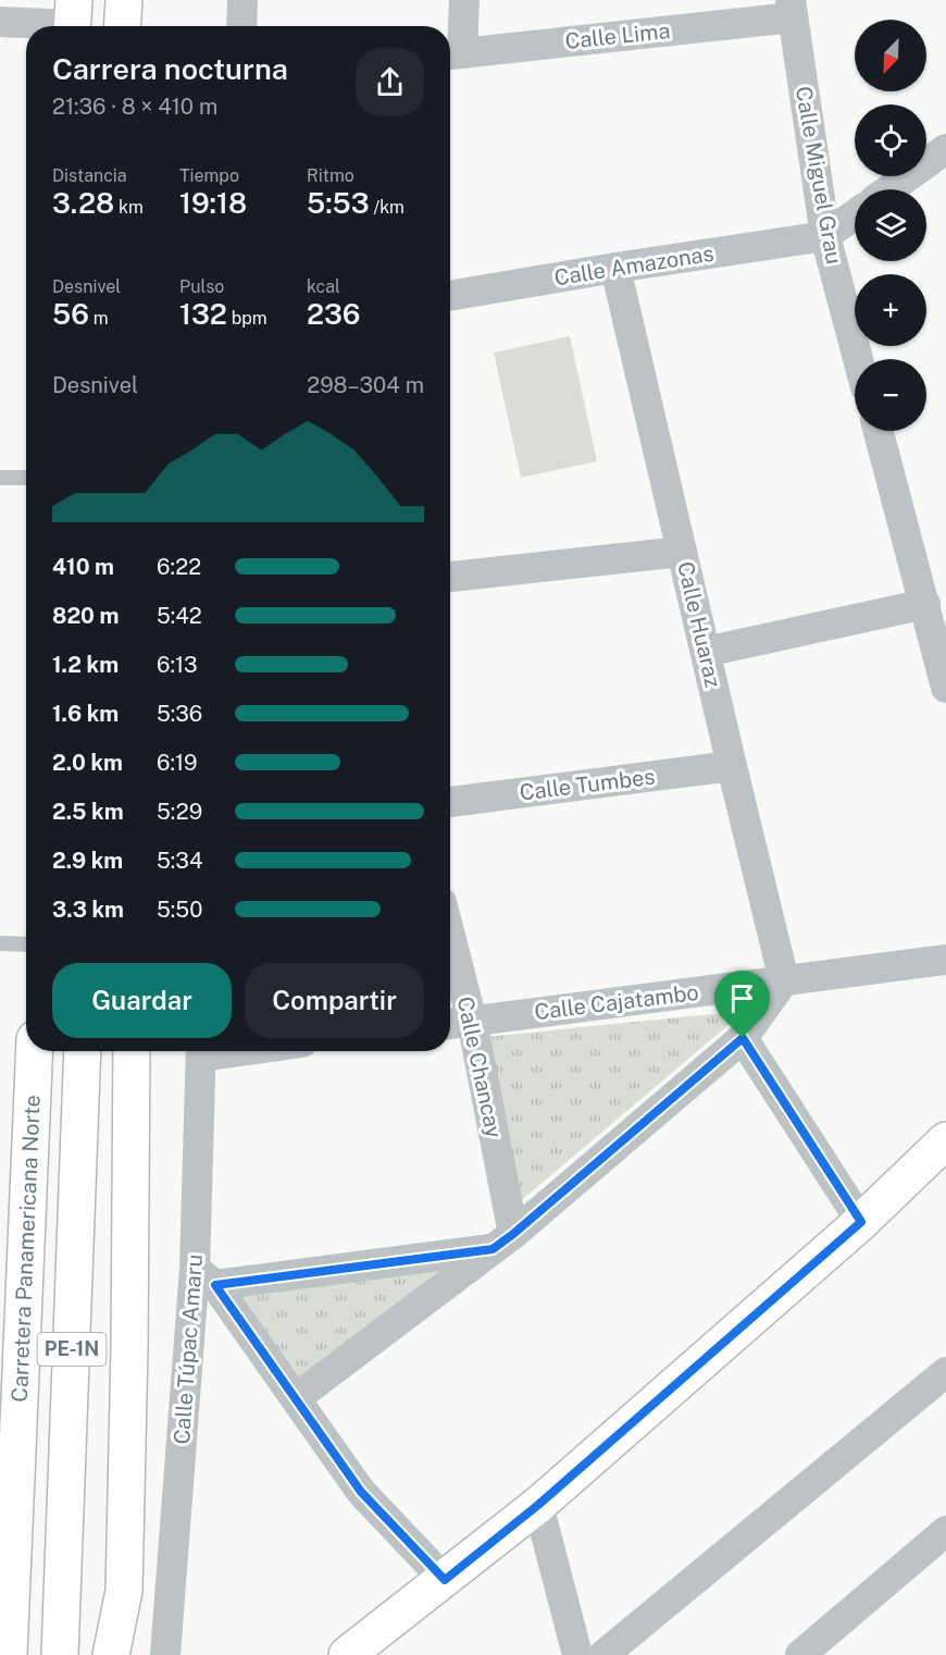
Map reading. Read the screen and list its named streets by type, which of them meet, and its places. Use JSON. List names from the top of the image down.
{
  "streets": {
    "main road": ["Carretera Panamericana Norte", "PE-1N"],
    "street": [
      "Calle Lima",
      "Calle Miguel Grau",
      "Calle Amazonas",
      "Calle Huaraz",
      "Calle Tumbes",
      "Calle Cajatambo",
      "Calle Chancay",
      "Calle Túpac Amaru"
    ]
  },
  "crossings": [
    ["Calle Lima", "Calle Miguel Grau"],
    ["Calle Miguel Grau", "Calle Amazonas"],
    ["Calle Amazonas", "Calle Huaraz"],
    ["Calle Huaraz", "Calle Tumbes"],
    ["Calle Huaraz", "Calle Cajatambo"],
    ["Calle Cajatambo", "Calle Chancay"]
  ],
  "north": "bottom left",
  "page": {
    "map_buttons": ["+", "−"],
    "heading": ["Carrera nocturna", "21:36 · 8 × 410 m"],
    "stats": [
      ["Distancia", "3.28 km"],
      ["Tiempo", "19:18"],
      ["Ritmo", "5:53 /km"],
      ["Desnivel", "56 m"],
      ["Pulso", "132 bpm"],
      ["kcal", "236"]
    ],
    "chart": ["Desnivel", "298–304 m"],
    "list": [
      {
        "name": "410 m",
        "note": "6:22"
      },
      {
        "name": "820 m",
        "note": "5:42"
      },
      {
        "name": "1.2 km",
        "note": "6:13"
      },
      {
        "name": "1.6 km",
        "note": "5:36"
      },
      {
        "name": "2.0 km",
        "note": "6:19"
      },
      {
        "name": "2.5 km",
        "note": "5:29"
      },
      {
        "name": "2.9 km",
        "note": "5:34"
      },
      {
        "name": "3.3 km",
        "note": "5:50"
      }
    ],
    "buttons": ["Guardar", "Compartir"]
  }
}
